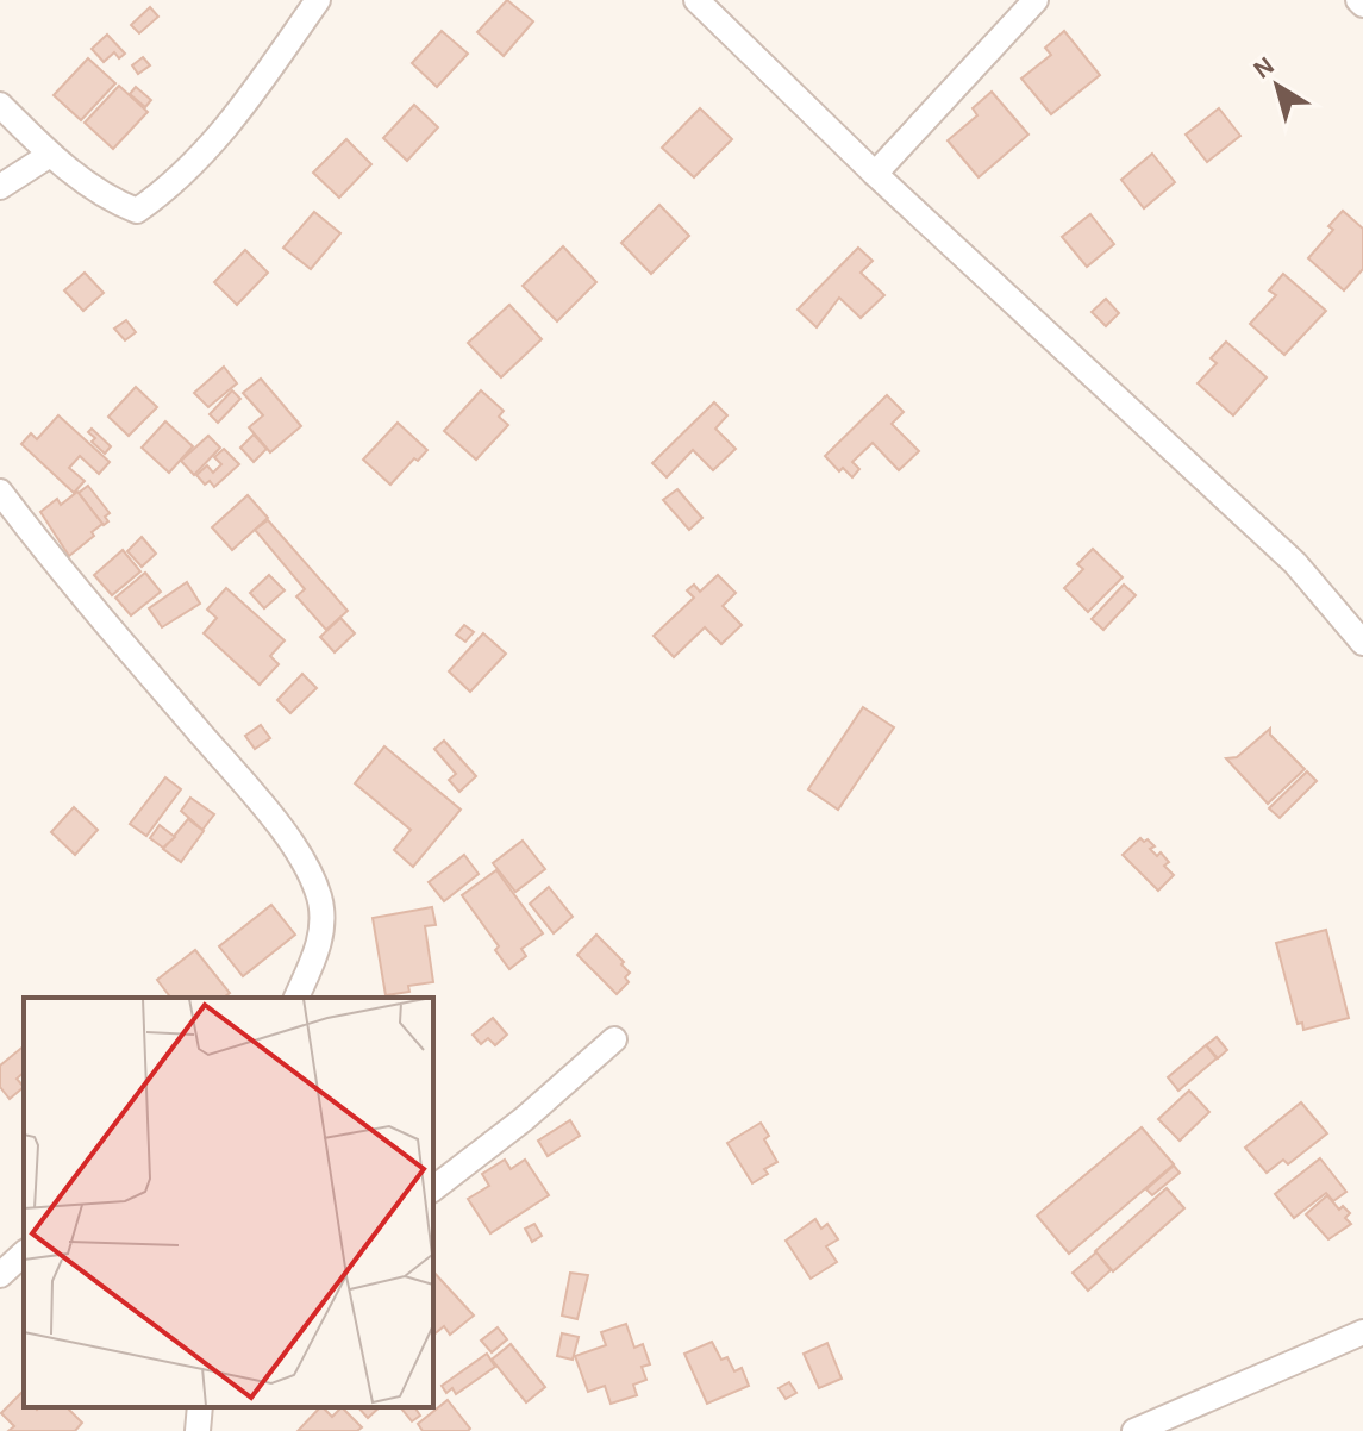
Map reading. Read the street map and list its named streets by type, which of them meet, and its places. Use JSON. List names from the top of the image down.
{
  "north": "top left"
}
